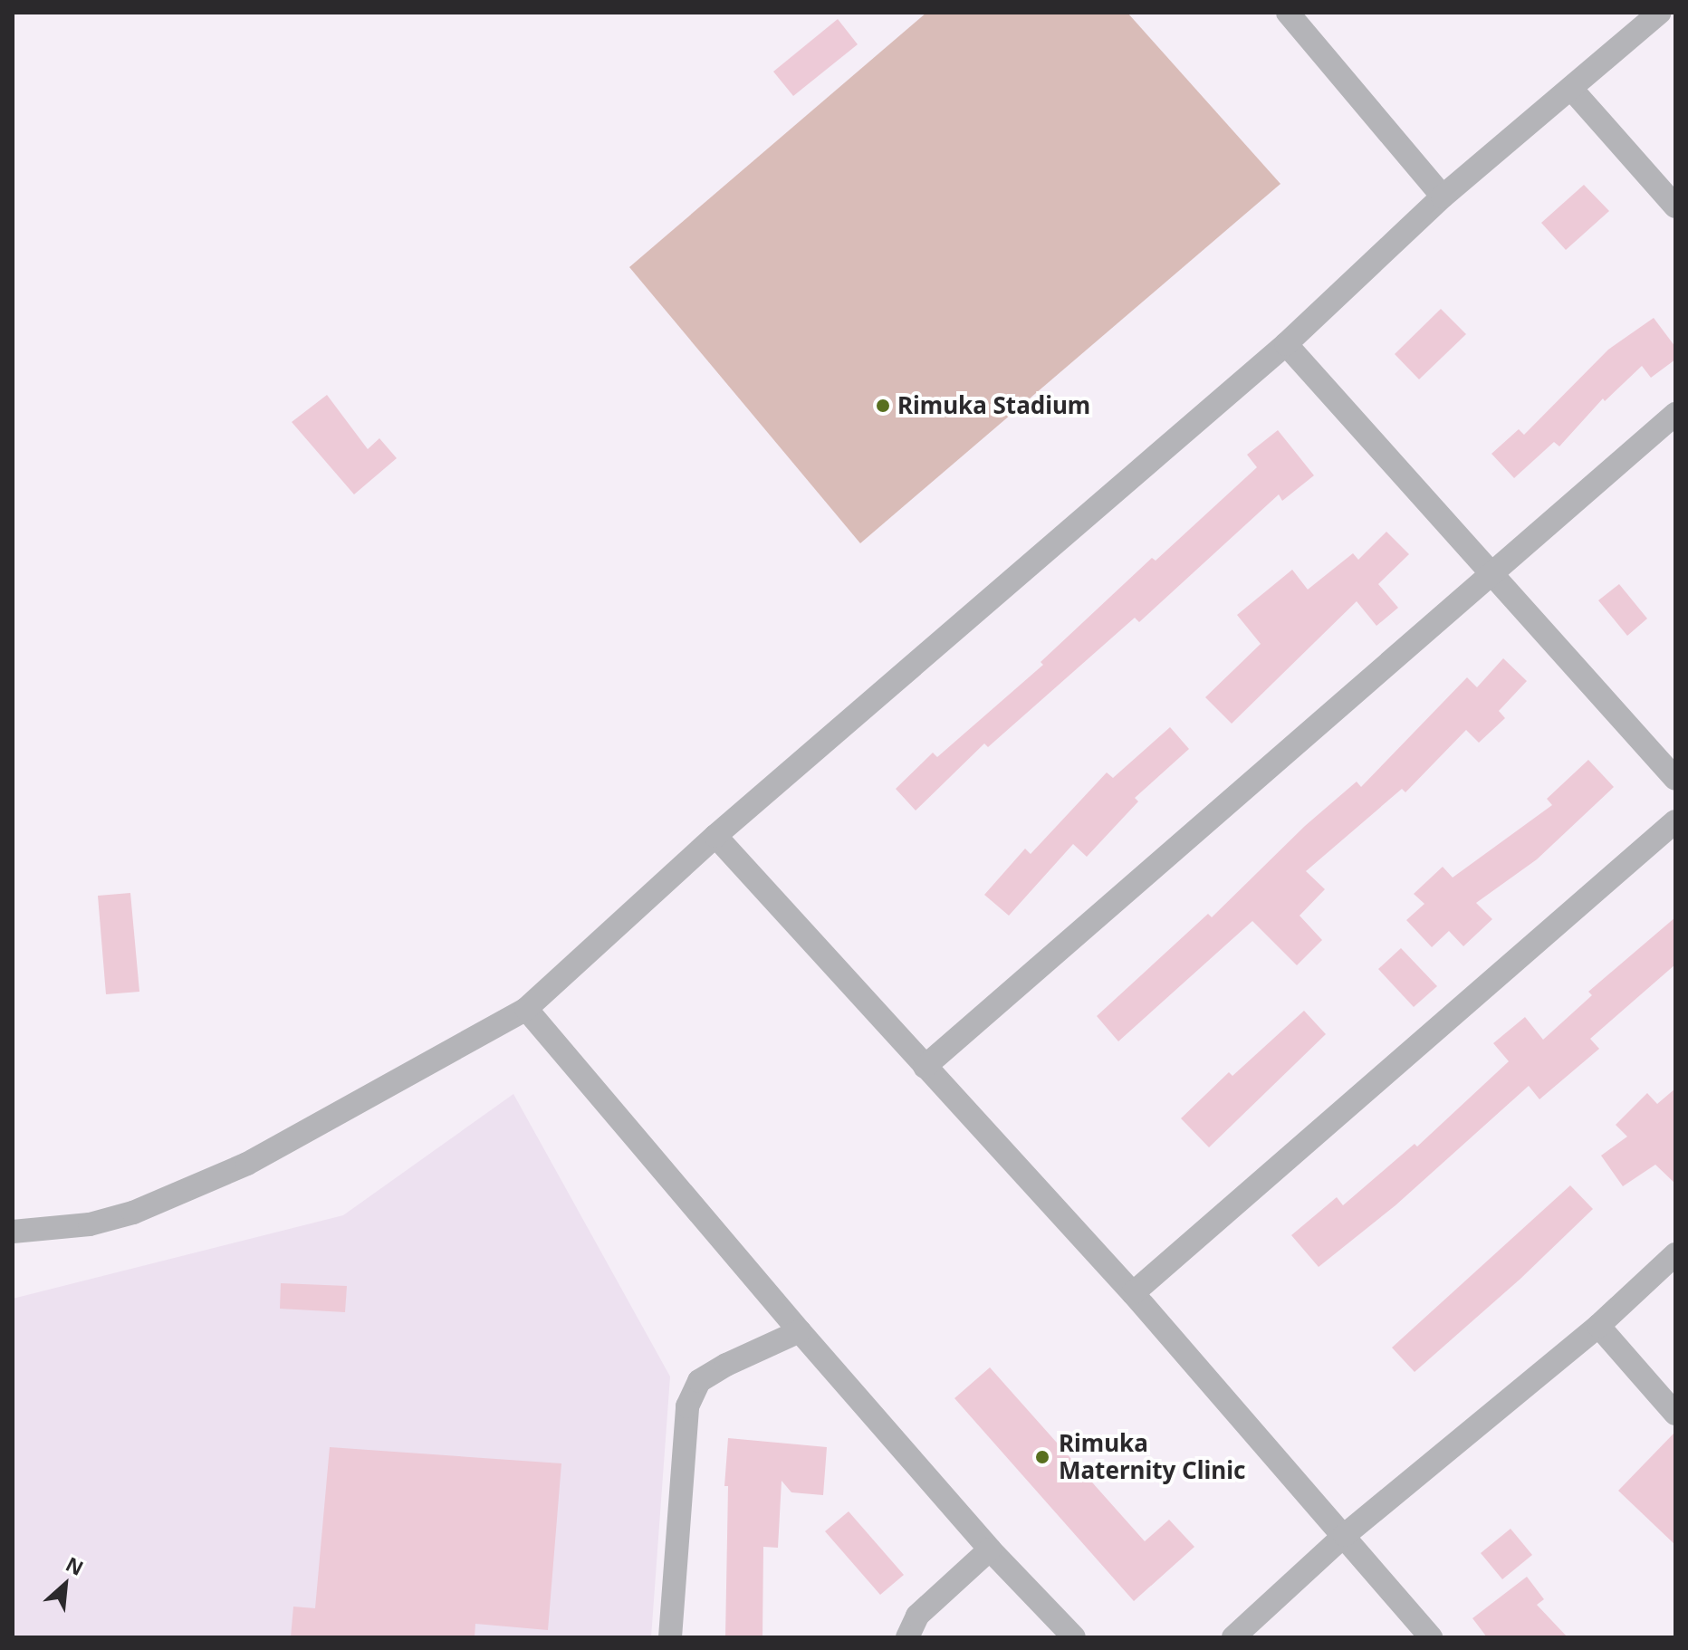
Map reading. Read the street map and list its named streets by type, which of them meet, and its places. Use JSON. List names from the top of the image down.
{
  "places": ["Rimuka Stadium", "Rimuka Maternity Clinic"],
  "north": "top right"
}
